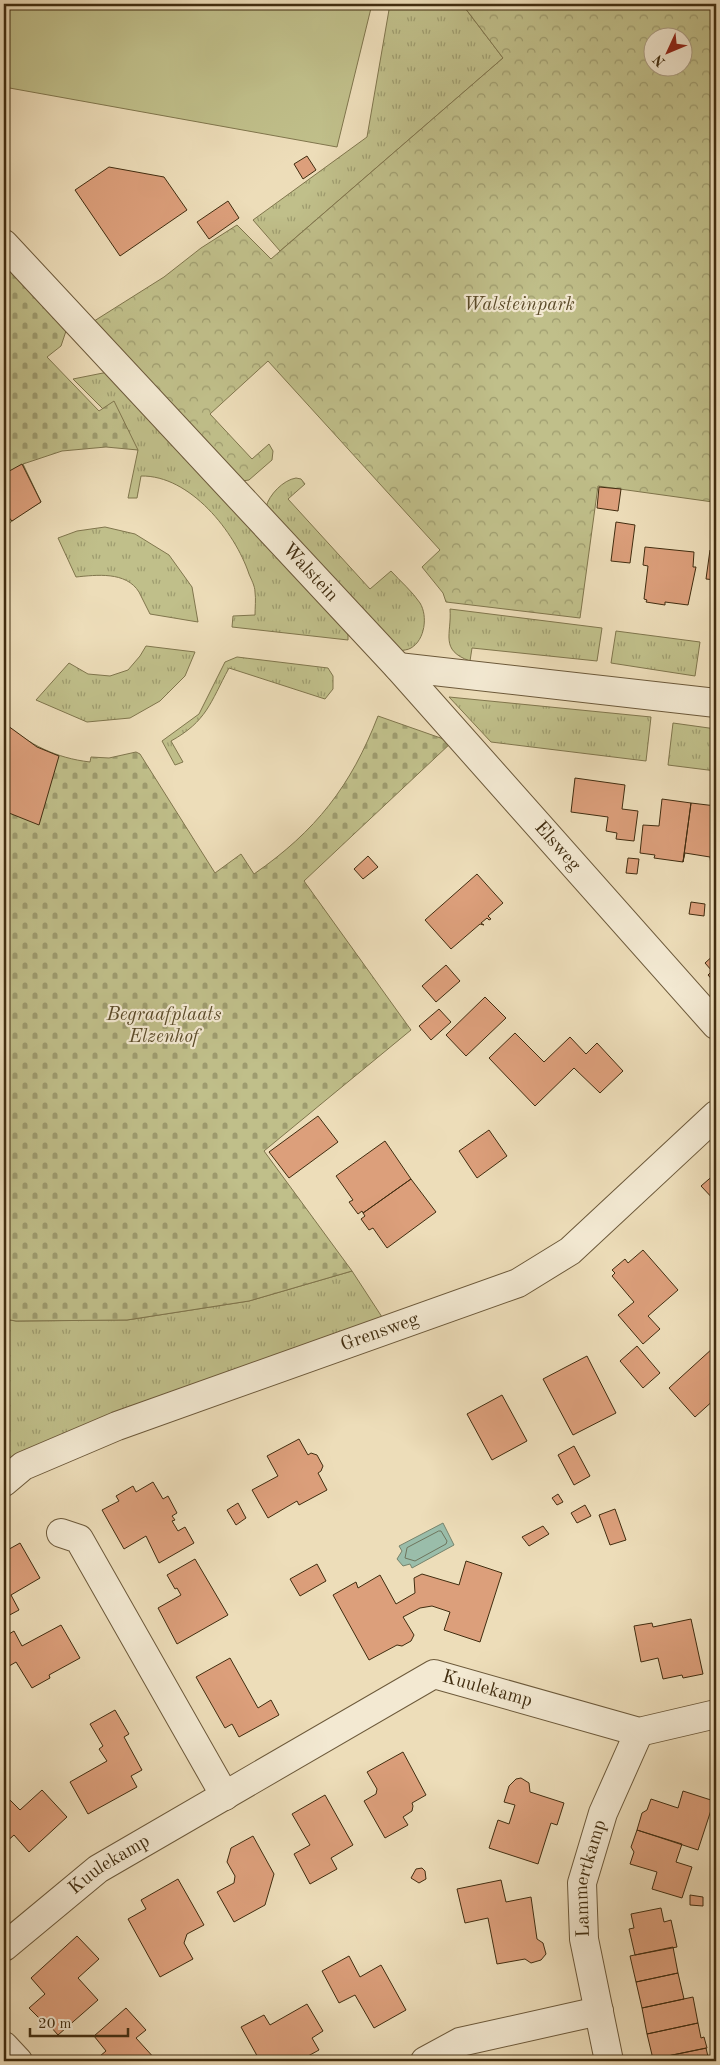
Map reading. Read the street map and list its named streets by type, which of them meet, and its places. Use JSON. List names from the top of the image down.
{
  "streets": {
    "street": [
      "Walstein",
      "Elsweg",
      "Grensweg",
      "Kuulekamp",
      "Lammertkamp"
    ]
  },
  "crossings": [
    ["Walstein", "Elsweg"],
    ["Kuulekamp", "Lammertkamp"]
  ],
  "parks": ["Walsteinpark", "Begraafplaats Elzenhof"],
  "scale_bar": "20 m",
  "north": "bottom left"
}
